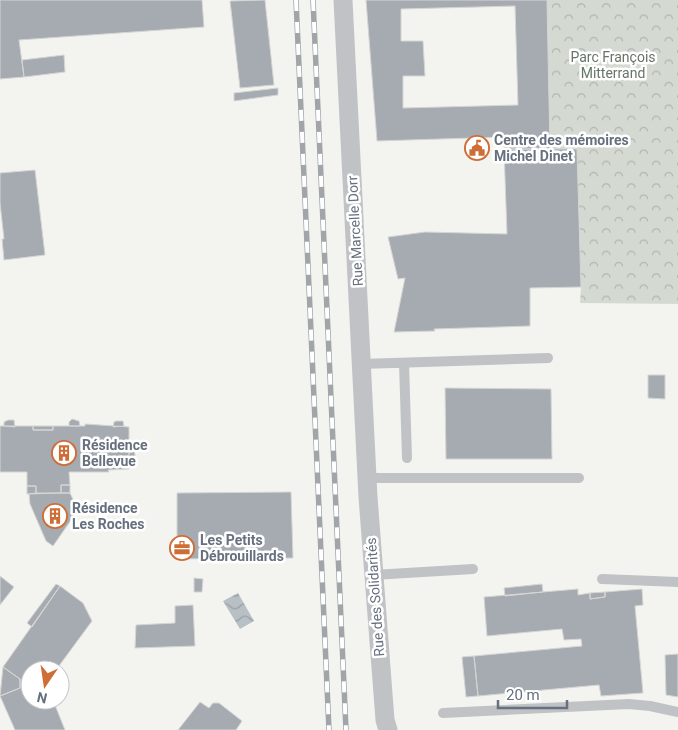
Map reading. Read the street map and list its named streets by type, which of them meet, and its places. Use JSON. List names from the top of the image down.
{
  "streets": {
    "street": ["Rue Marcelle Dorr", "Rue des Solidarités"]
  },
  "crossings": [
    ["Rue Marcelle Dorr", "Rue des Solidarités"]
  ],
  "parks": ["Parc François Mitterrand"],
  "places": {
    "public building": ["Centre des mémoires Michel Dinet"],
    "building": ["Résidence Bellevue", "Résidence Les Roches"],
    "office": ["Les Petits Débrouillards"]
  },
  "scale_bar": "20 m",
  "north": "bottom"
}
